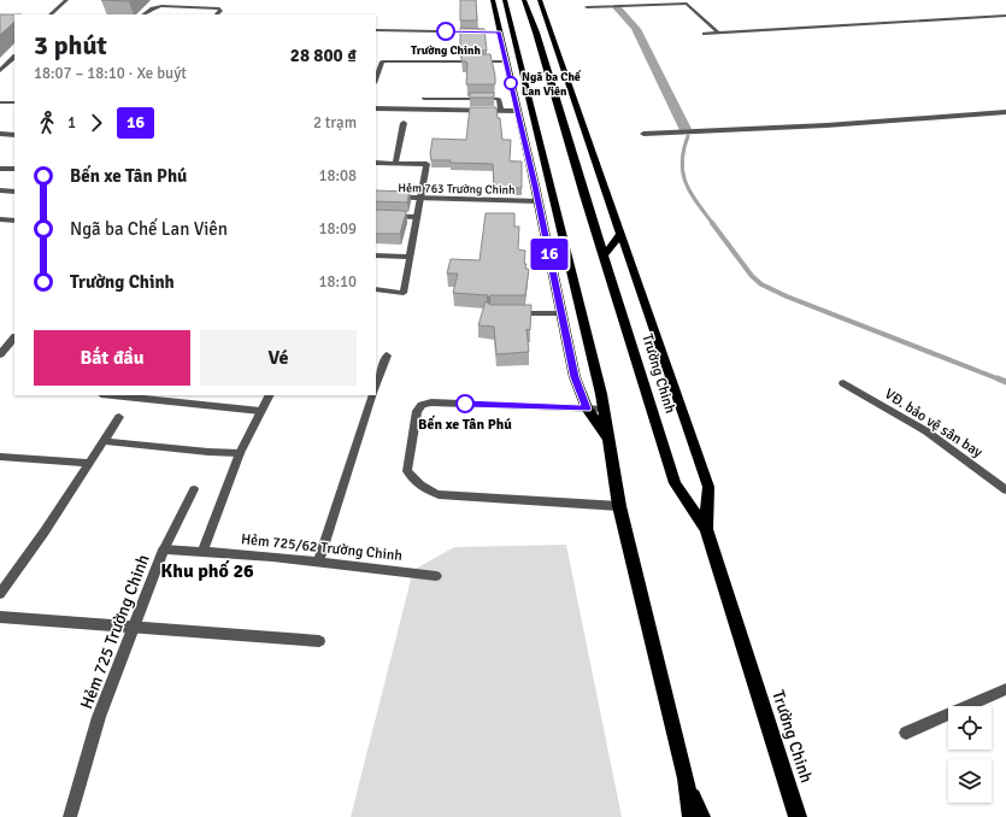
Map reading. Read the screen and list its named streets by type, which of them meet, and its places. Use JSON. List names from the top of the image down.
{
  "streets": {
    "main road": ["Trường Chinh"],
    "street": [
      "Hẻm 763 Trường Chinh",
      "VĐ. bảo vệ sân bay",
      "Hẻm 725/62 Trường Chinh",
      "Hẻm 725 Trường Chinh"
    ]
  },
  "crossings": [
    ["Hẻm 725/62 Trường Chinh", "Hẻm 725 Trường Chinh"]
  ],
  "districts": ["Khu phố 26"],
  "places": ["Trường Chinh", "Ngã ba Chế Lan Viên", "Bến xe Tân Phú"],
  "lines": ["bus line 16"],
  "page": {
    "on_map": "16",
    "heading": ["3 phút", "18:07 – 18:10 · Xe buýt", "28 800 ₫"],
    "legs": ["1", "16", "2 trạm"],
    "list": [
      {
        "name": "Bến xe Tân Phú",
        "value": "18:08"
      },
      {
        "name": "Ngã ba Chế Lan Viên",
        "value": "18:09"
      },
      {
        "name": "Trường Chinh",
        "value": "18:10"
      }
    ],
    "buttons": ["Bắt đầu", "Vé"]
  }
}
